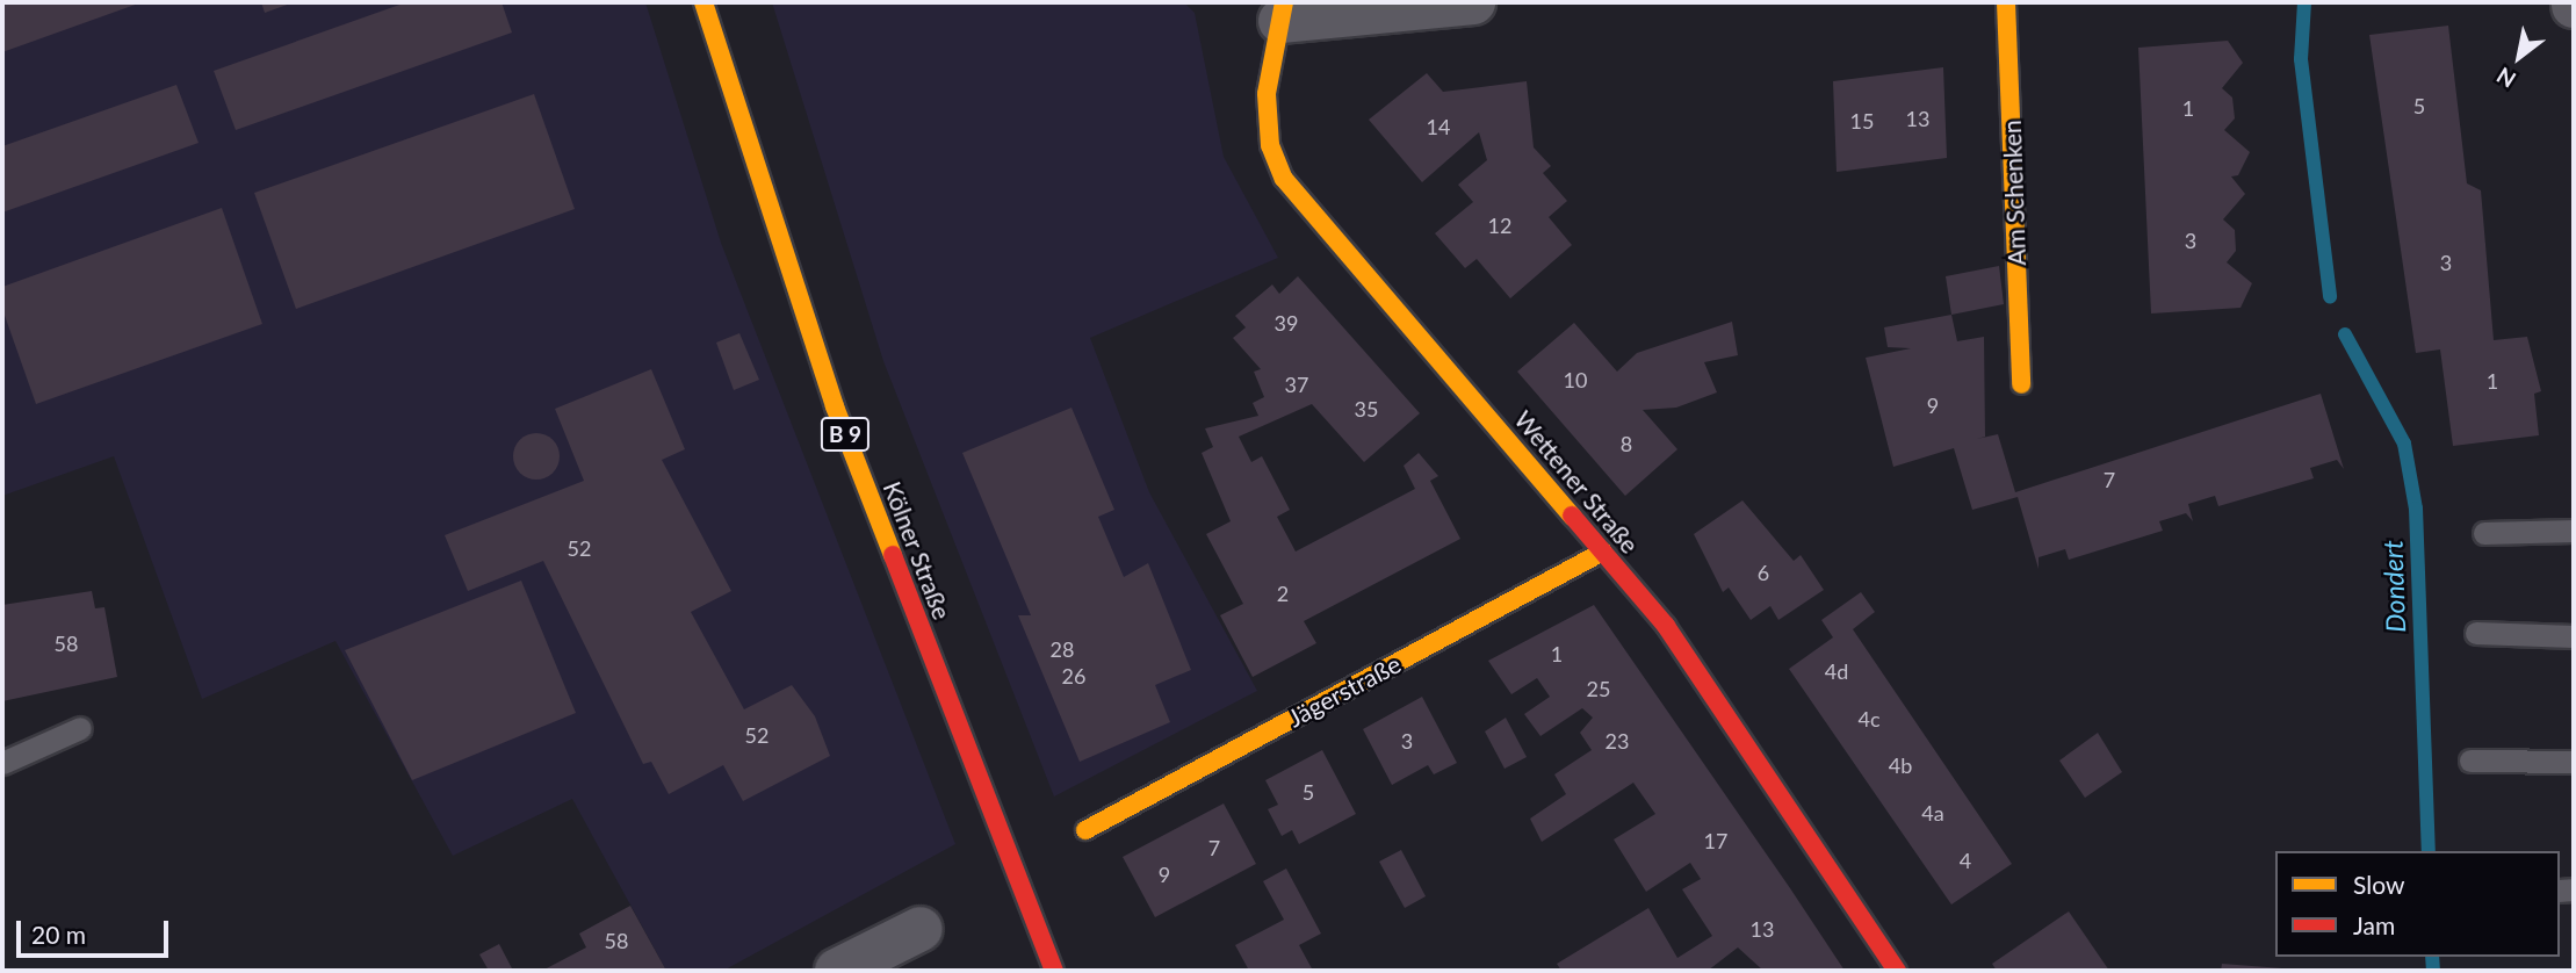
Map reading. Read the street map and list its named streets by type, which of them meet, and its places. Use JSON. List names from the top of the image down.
{
  "streets": {
    "street": [
      "Am Schenken",
      "B 9",
      "Wettener Straße",
      "Kölner Straße",
      "Jägerstraße"
    ]
  },
  "crossings": [
    ["Wettener Straße", "Jägerstraße"]
  ],
  "water": ["Dondert"],
  "house_numbers": [
    "5",
    "1",
    "13",
    "15",
    "14",
    "12",
    "3",
    "3",
    "39",
    "10",
    "1",
    "37",
    "9",
    "35",
    "8",
    "7",
    "52",
    "6",
    "2",
    "58",
    "28",
    "1",
    "4d",
    "26",
    "25",
    "4c",
    "52",
    "3",
    "23",
    "4b",
    "5",
    "4a",
    "17",
    "7",
    "4",
    "9",
    "13",
    "58"
  ],
  "legend": ["Slow", "Jam"],
  "scale_bar": "20 m",
  "north": "bottom left"
}
